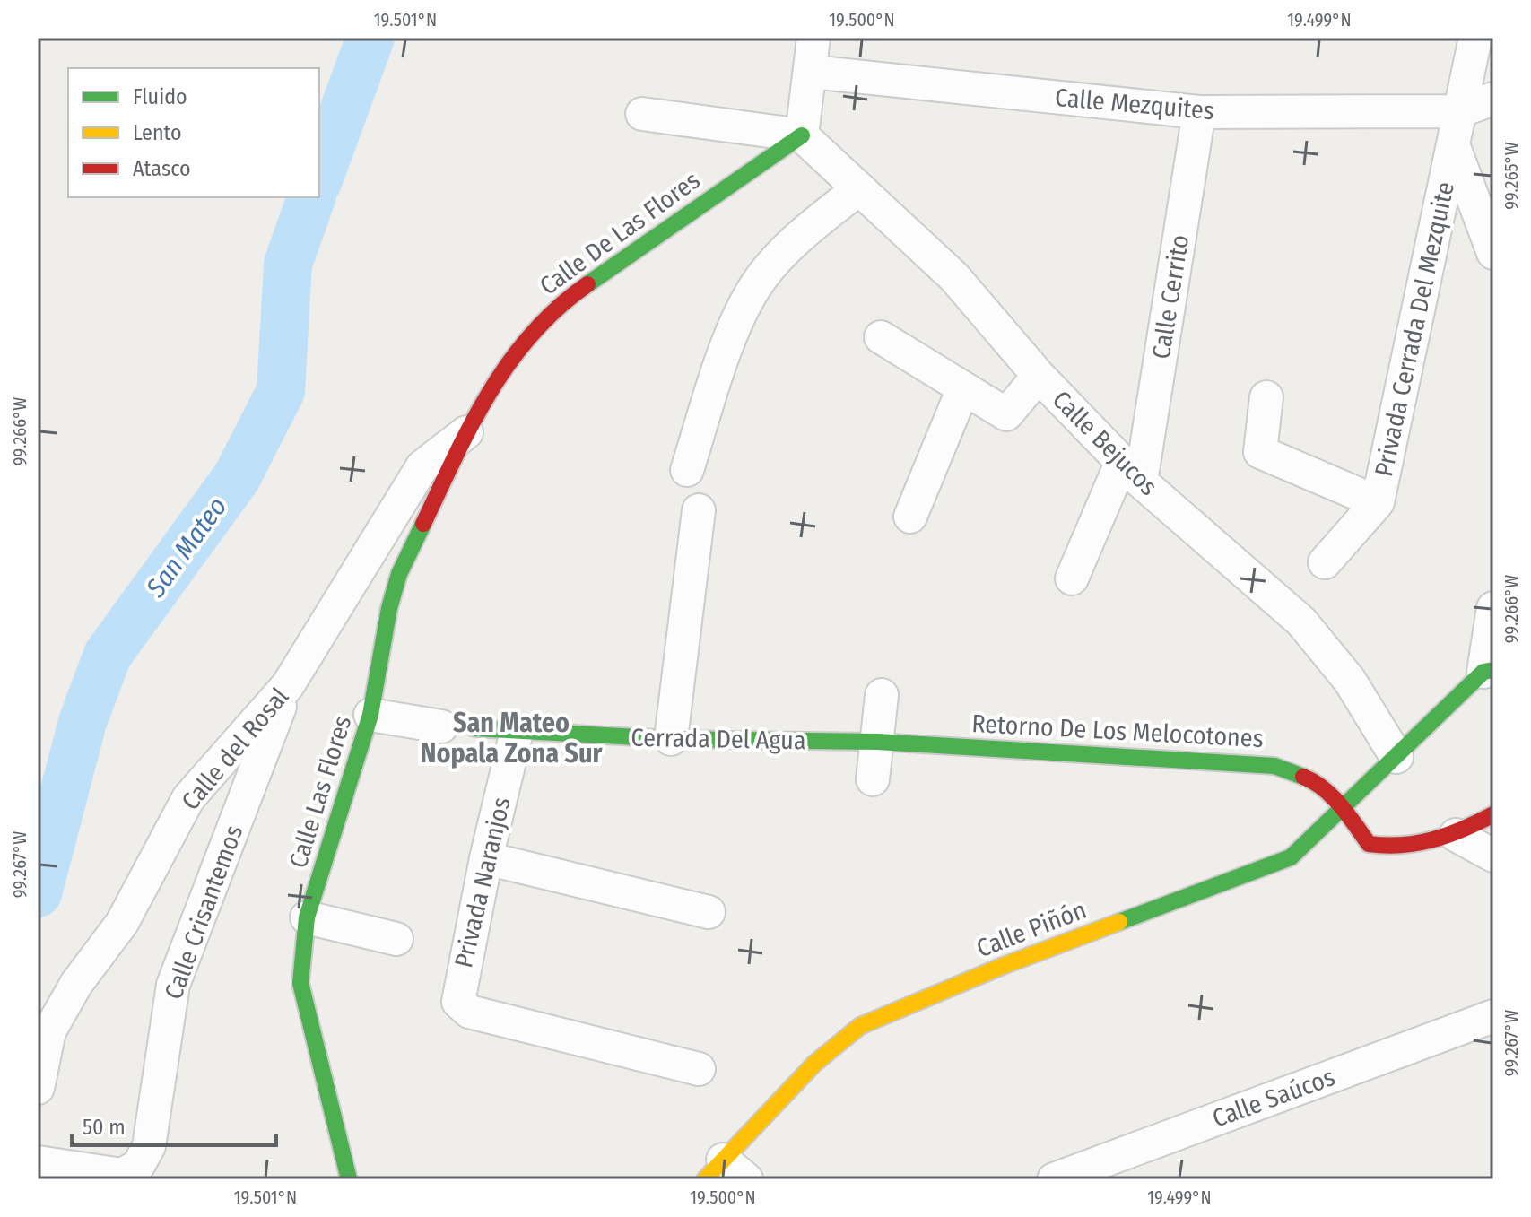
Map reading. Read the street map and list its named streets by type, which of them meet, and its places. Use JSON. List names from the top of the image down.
{
  "streets": {
    "street": [
      "Calle Mezquites",
      "Calle De Las Flores",
      "Calle Cerrito",
      "Privada Cerrada Del Mezquite",
      "Calle Bejucos",
      "Retorno De Los Melocotones",
      "Cerrada Del Agua",
      "Calle del Rosal",
      "Calle Las Flores",
      "Privada Naranjos",
      "Calle Crisantemos",
      "Calle Piñón",
      "Calle Saúcos"
    ]
  },
  "crossings": [
    ["Calle Mezquites", "Calle Cerrito"],
    ["Calle Mezquites", "Privada Cerrada Del Mezquite"],
    ["Calle De Las Flores", "Calle Bejucos"],
    ["Calle De Las Flores", "Calle del Rosal"],
    ["Calle De Las Flores", "Calle Las Flores"],
    ["Calle Cerrito", "Calle Bejucos"],
    ["Calle Bejucos", "Calle Piñón"],
    ["Retorno De Los Melocotones", "Cerrada Del Agua"],
    ["Retorno De Los Melocotones", "Calle Piñón"],
    ["Cerrada Del Agua", "Privada Naranjos"],
    ["Calle del Rosal", "Calle Las Flores"],
    ["Calle del Rosal", "Calle Crisantemos"]
  ],
  "districts": ["San Mateo Nopala Zona Sur"],
  "water": ["San Mateo"],
  "legend": ["Fluido", "Lento", "Atasco"],
  "scale_bar": "50 m",
  "coordinates": [
    "19.501°N",
    "19.500°N",
    "19.499°N",
    "99.265°W",
    "99.266°W",
    "99.267°W"
  ]
}
